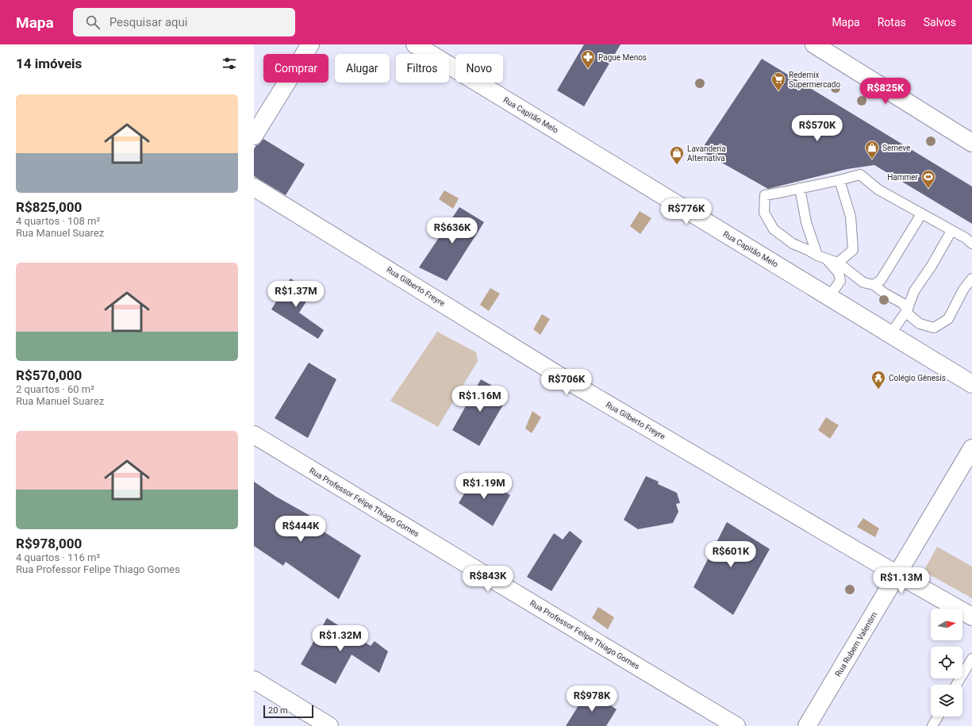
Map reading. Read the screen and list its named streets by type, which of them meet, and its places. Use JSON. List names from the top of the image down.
{
  "streets": {
    "street": [
      "Rua Capitão Melo",
      "Rua Gilberto Freyre",
      "Rua Professor Felipe Thiago Gomes",
      "Rua Rubem Valentim"
    ]
  },
  "crossings": [
    ["Rua Gilberto Freyre", "Rua Rubem Valentim"]
  ],
  "places": {
    "pharmacy": ["Pague Menos"],
    "supermarket": ["Redemix Supermercado"],
    "shop": ["Semeve", "Lavanderia Alternativa"],
    "sports": ["Hammer"],
    "temple": ["Colégio Gênesis"]
  },
  "scale_bar": "20 m",
  "north": "right",
  "page": {
    "header": "Mapa",
    "search": "Pesquisar aqui",
    "nav": ["Mapa", "Rotas", "Salvos"],
    "heading": "14 imóveis",
    "chip": [
      "Comprar",
      "Alugar",
      "Filtros",
      "Novo"
    ],
    "price": [
      "R$825K",
      "R$570K",
      "R$776K",
      "R$636K",
      "R$1.37M",
      "R$706K",
      "R$1.16M",
      "R$1.19M",
      "R$444K",
      "R$601K",
      "R$843K",
      "R$1.13M",
      "R$1.32M",
      "R$978K"
    ],
    "list": [
      {
        "name": "R$825,000",
        "note": "4 quartos · 108 m² · Rua Manuel Suarez"
      },
      {
        "name": "R$570,000",
        "note": "2 quartos · 60 m² · Rua Manuel Suarez"
      },
      {
        "name": "R$978,000",
        "note": "4 quartos · 116 m² · Rua Professor Felipe Thiago Gomes"
      }
    ],
    "scale": "20 m"
  }
}
